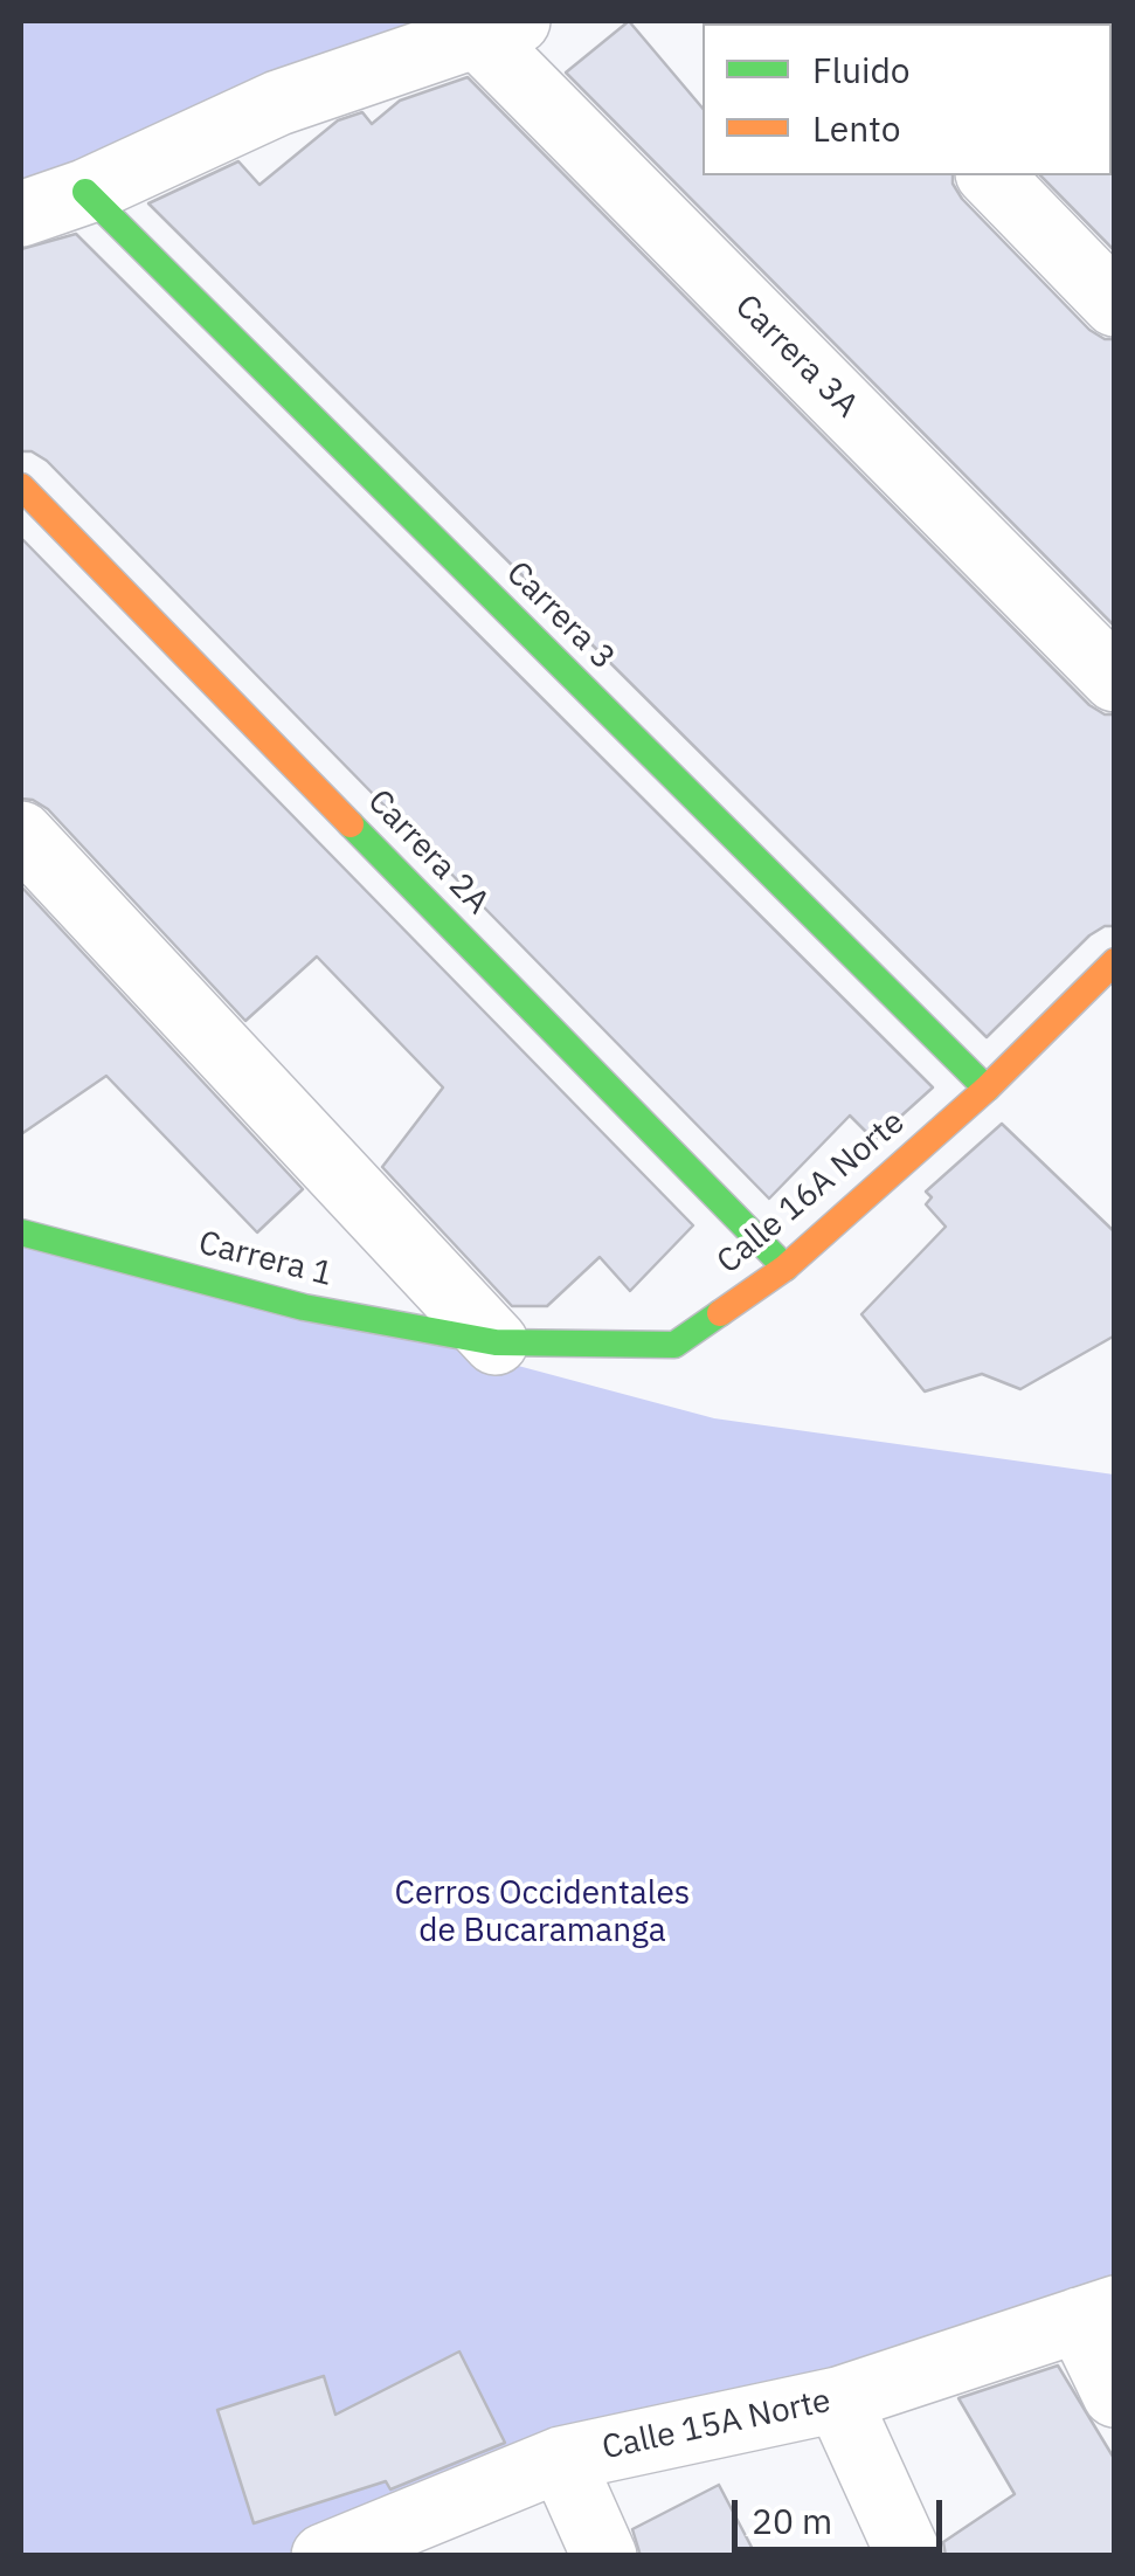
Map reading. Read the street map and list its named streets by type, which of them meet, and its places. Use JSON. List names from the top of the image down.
{
  "streets": {
    "street": [
      "Carrera 3A",
      "Carrera 3",
      "Carrera 2A",
      "Calle 16A Norte",
      "Carrera 1",
      "Calle 15A Norte"
    ]
  },
  "crossings": [
    ["Carrera 3", "Calle 16A Norte"],
    ["Carrera 2A", "Calle 16A Norte"],
    ["Calle 16A Norte", "Carrera 1"]
  ],
  "parks": ["Cerros Occidentales de Bucaramanga"],
  "legend": ["Fluido", "Lento"],
  "scale_bar": "20 m"
}
